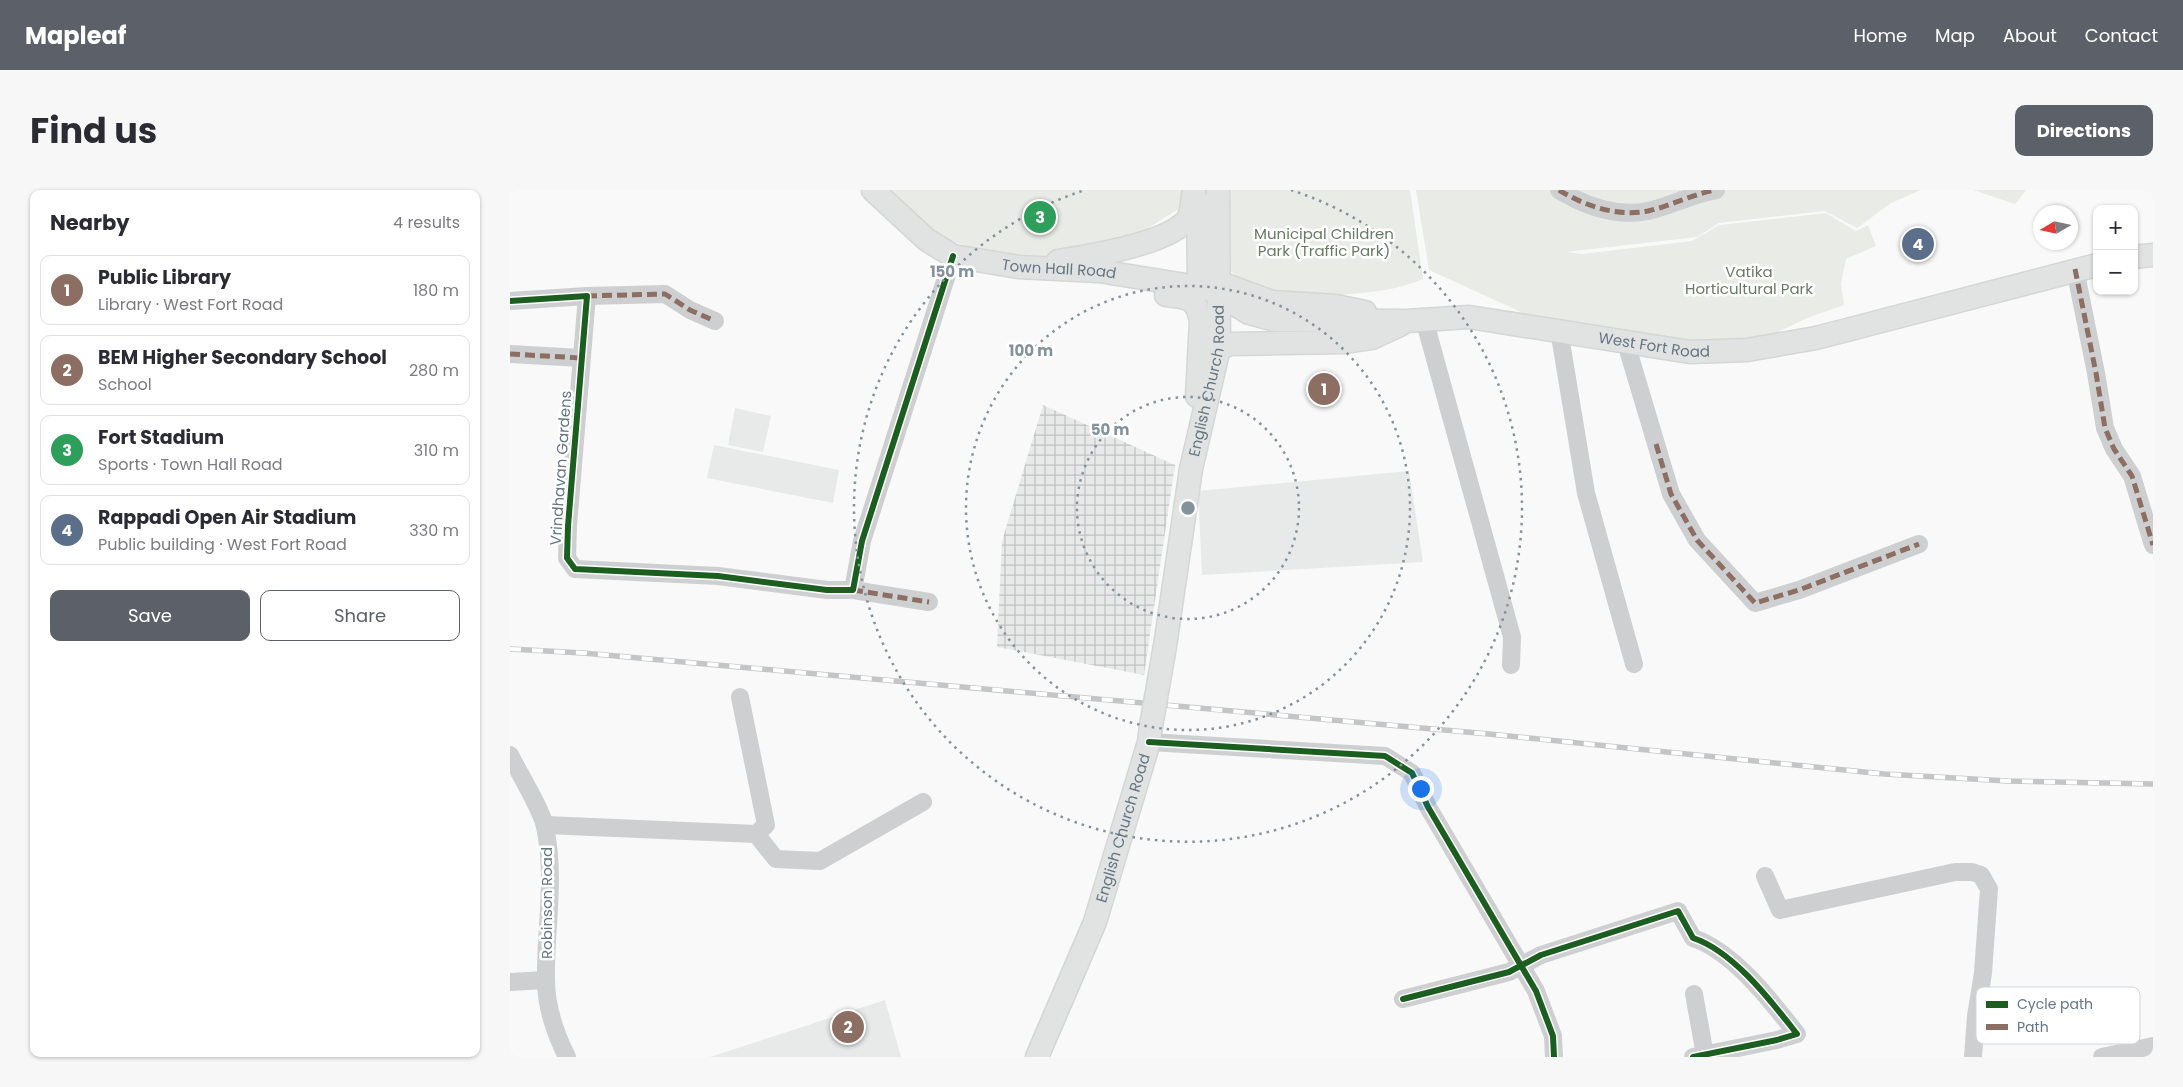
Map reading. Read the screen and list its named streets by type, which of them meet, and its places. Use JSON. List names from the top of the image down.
{
  "streets": {
    "main road": ["Town Hall Road", "West Fort Road", "English Church Road"],
    "street": ["Vrindhavan Gardens", "Robinson Road"]
  },
  "crossings": [
    ["Town Hall Road", "West Fort Road"],
    ["Town Hall Road", "English Church Road"]
  ],
  "parks": ["Municipal Children Park (Traffic Park)", "Vatika Horticultural Park"],
  "legend": ["Cycle path", "Path"],
  "north": "left",
  "page": {
    "header": "Mapleaf",
    "nav": [
      "Home",
      "Map",
      "About",
      "Contact"
    ],
    "title": "Find us",
    "buttons": [
      "Directions",
      ["Save", "Share"]
    ],
    "heading": ["Nearby", "4 results"],
    "pins": [
      "3",
      "4",
      "1",
      "2"
    ],
    "map_buttons": ["+", "−"],
    "list": [
      {
        "mark": "1",
        "name": "Public Library",
        "note": "Library · West Fort Road",
        "value": "180 m"
      },
      {
        "mark": "2",
        "name": "BEM Higher Secondary School",
        "note": "School",
        "value": "280 m"
      },
      {
        "mark": "3",
        "name": "Fort Stadium",
        "note": "Sports · Town Hall Road",
        "value": "310 m"
      },
      {
        "mark": "4",
        "name": "Rappadi Open Air Stadium",
        "note": "Public building · West Fort Road",
        "value": "330 m"
      }
    ]
  },
  "rings": ["150 m", "100 m", "50 m"]
}
